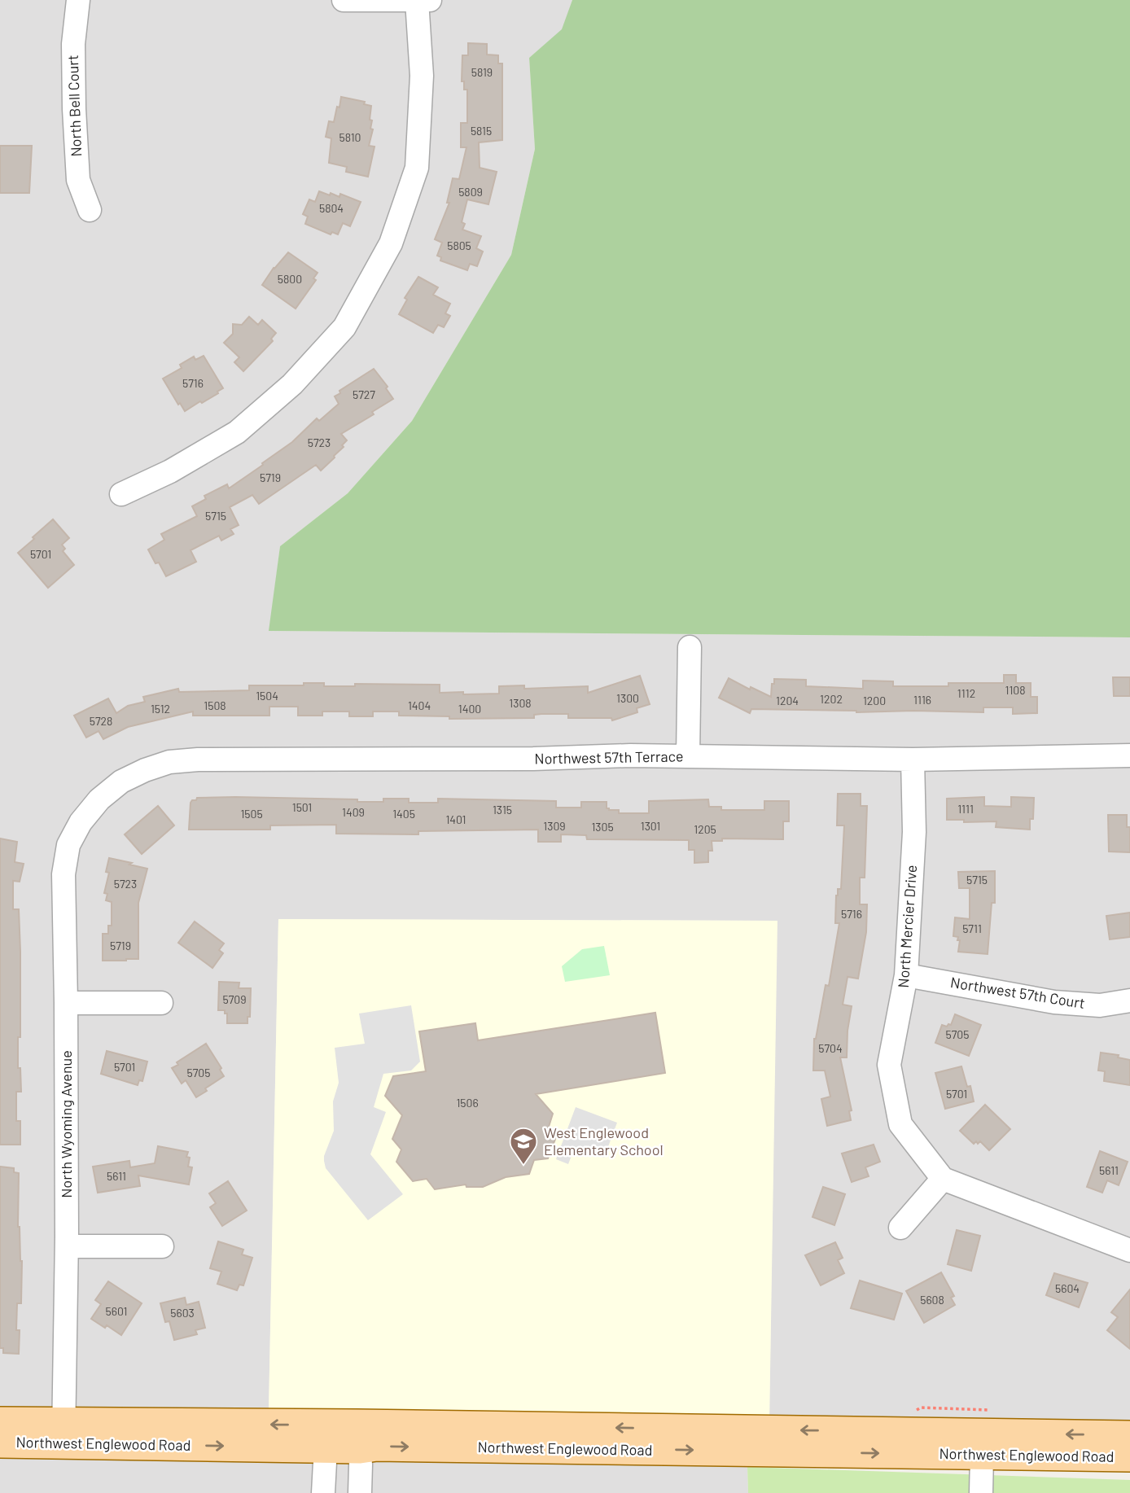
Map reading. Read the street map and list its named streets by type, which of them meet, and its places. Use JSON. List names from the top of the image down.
{
  "streets": {
    "main road": ["Northwest Englewood Road"],
    "street": [
      "North Bell Court",
      "Northwest 57th Terrace",
      "North Mercier Drive",
      "Northwest 57th Court",
      "North Wyoming Avenue"
    ]
  },
  "crossings": [
    ["Northwest 57th Terrace", "North Mercier Drive"],
    ["Northwest 57th Terrace", "North Wyoming Avenue"],
    ["North Mercier Drive", "Northwest 57th Court"],
    ["North Wyoming Avenue", "Northwest Englewood Road"]
  ],
  "places": {
    "school or university": ["West Englewood Elementary School"]
  },
  "house_numbers": [
    "5819",
    "5815",
    "5810",
    "5809",
    "5804",
    "5805",
    "5800",
    "5716",
    "5727",
    "5723",
    "5719",
    "5715",
    "5701",
    "1108",
    "1112",
    "1504",
    "1300",
    "1202",
    "1116",
    "1204",
    "1200",
    "1308",
    "1508",
    "1404",
    "1512",
    "1400",
    "5728",
    "1501",
    "1111",
    "1315",
    "1409",
    "1505",
    "1405",
    "1401",
    "1309",
    "1301",
    "1305",
    "1205",
    "5715",
    "5723",
    "5716",
    "5711",
    "5719",
    "5709",
    "5705",
    "5704",
    "5701",
    "5705",
    "5701",
    "1506",
    "5611",
    "5611",
    "5604",
    "5608",
    "5601",
    "5603"
  ]
}
